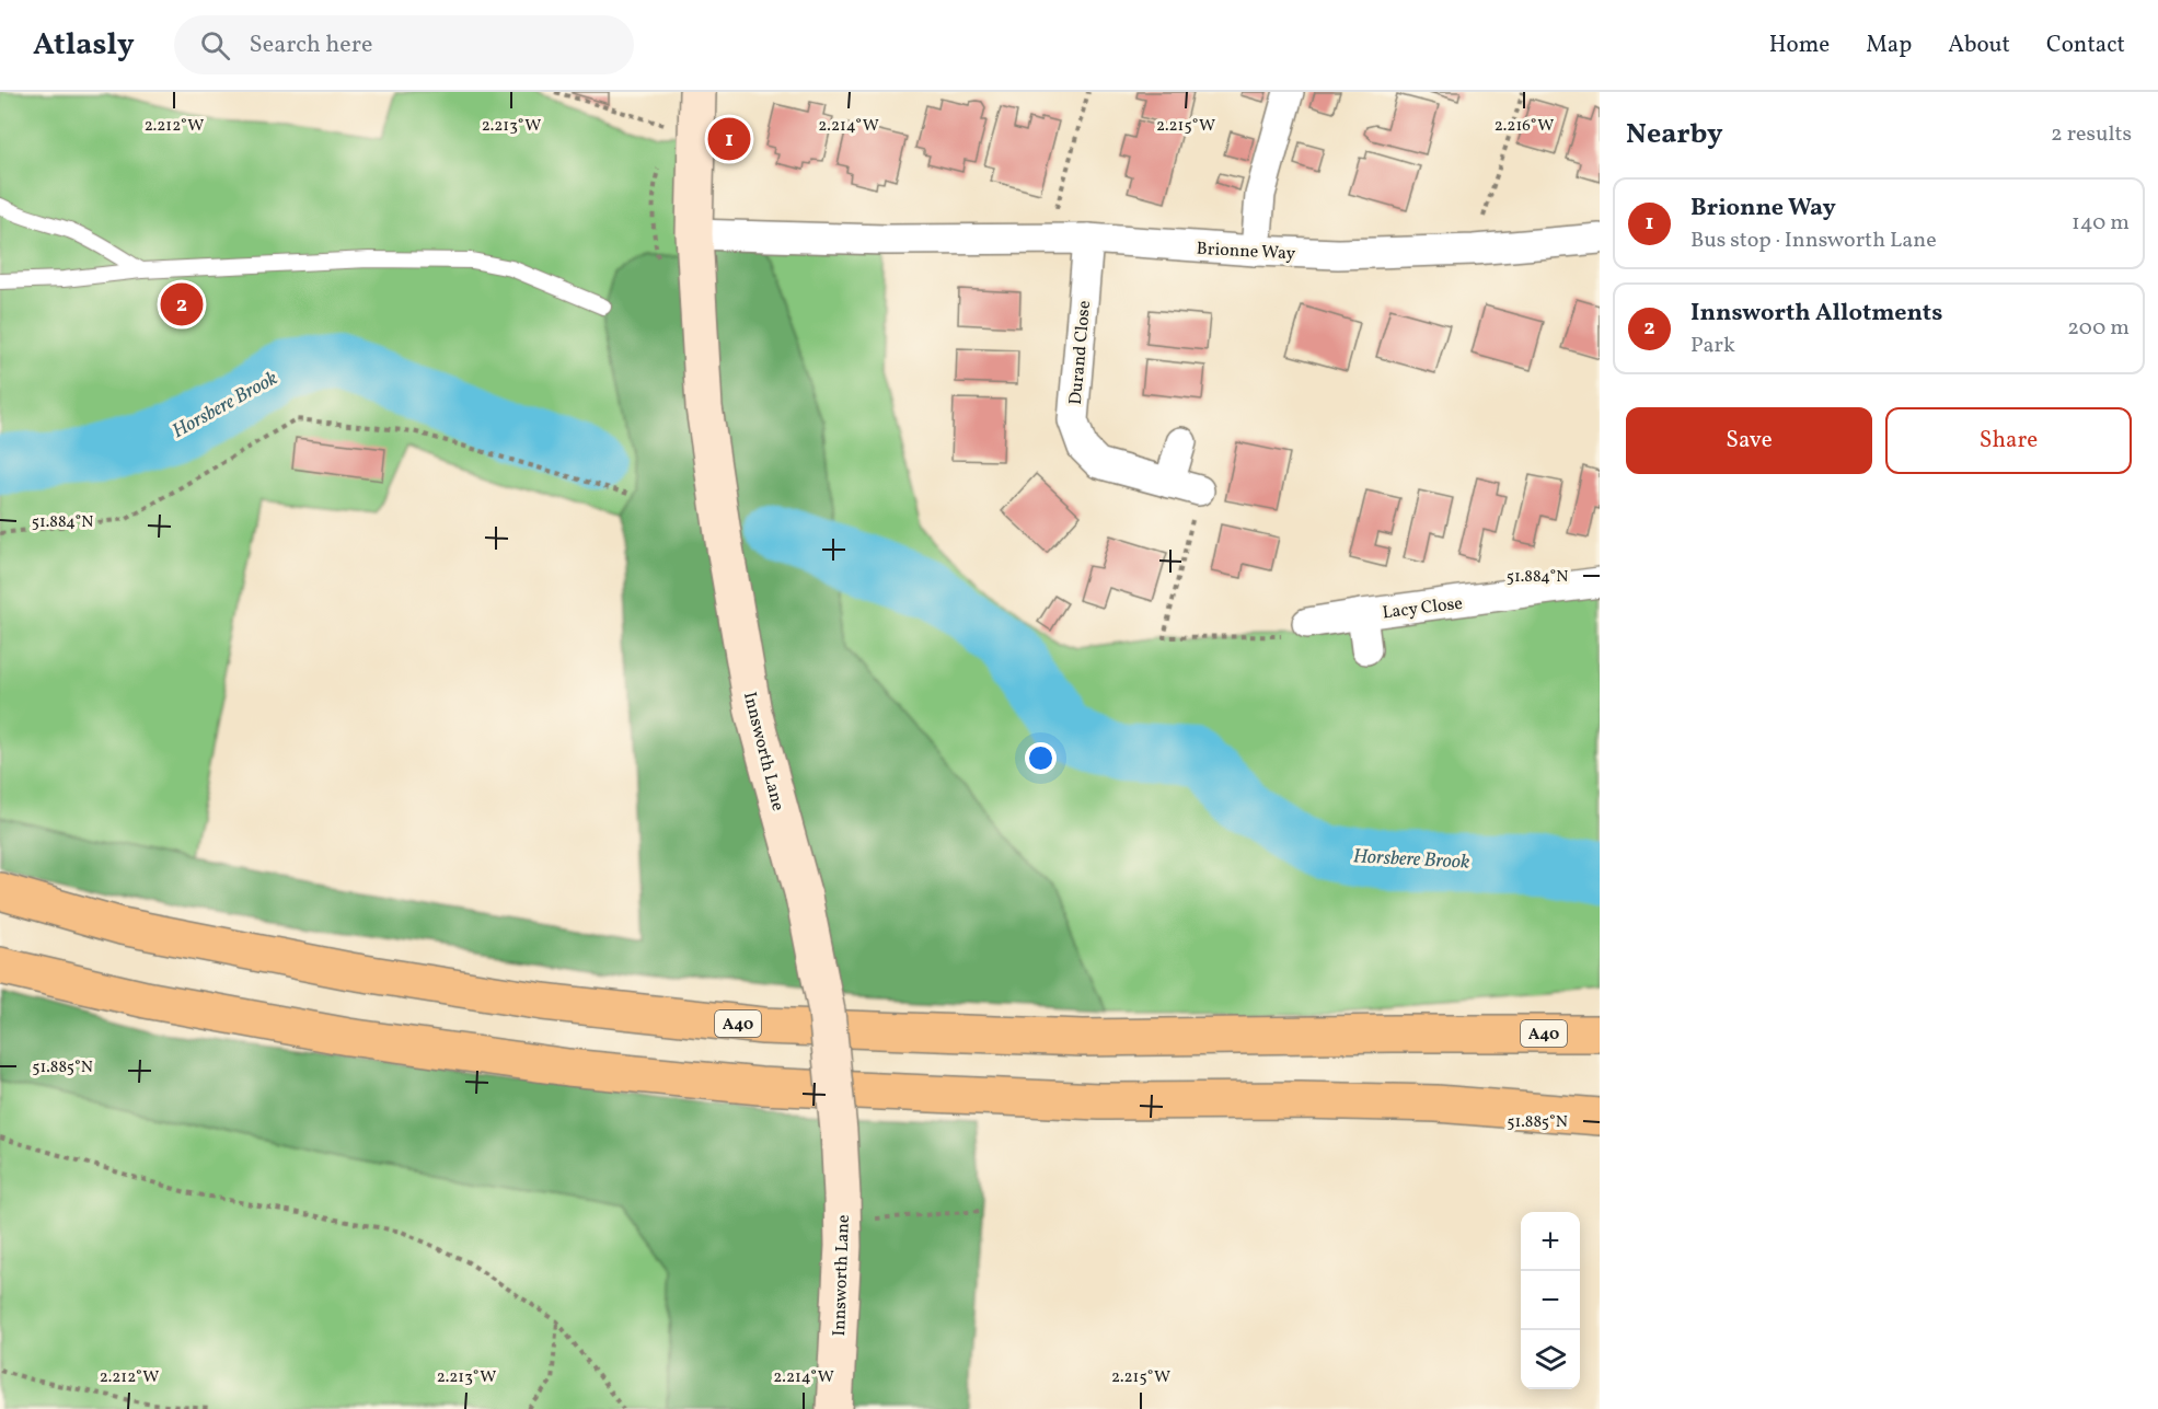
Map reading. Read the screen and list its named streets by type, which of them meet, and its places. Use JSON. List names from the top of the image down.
{
  "streets": {
    "highway": ["A40"],
    "street": [
      "Brionne Way",
      "Durand Close",
      "Lacy Close",
      "Innsworth Lane"
    ]
  },
  "crossings": [
    ["Brionne Way", "Durand Close"],
    ["Brionne Way", "Innsworth Lane"]
  ],
  "water": ["Horsbere Brook"],
  "page": {
    "header": "Atlasly",
    "search": "Search here",
    "nav": [
      "Home",
      "Map",
      "About",
      "Contact"
    ],
    "heading": ["Nearby", "2 results"],
    "pins": ["1", "2"],
    "list": [
      {
        "mark": "1",
        "name": "Brionne Way",
        "note": "Bus stop · Innsworth Lane",
        "value": "140 m"
      },
      {
        "mark": "2",
        "name": "Innsworth Allotments",
        "note": "Park",
        "value": "200 m"
      }
    ],
    "buttons": ["Save", "Share"],
    "map_buttons": ["+", "−"]
  },
  "coordinates": [
    "2.212°W",
    "2.213°W",
    "2.214°W",
    "2.215°W",
    "2.216°W",
    "51.884°N",
    "51.885°N"
  ]
}
